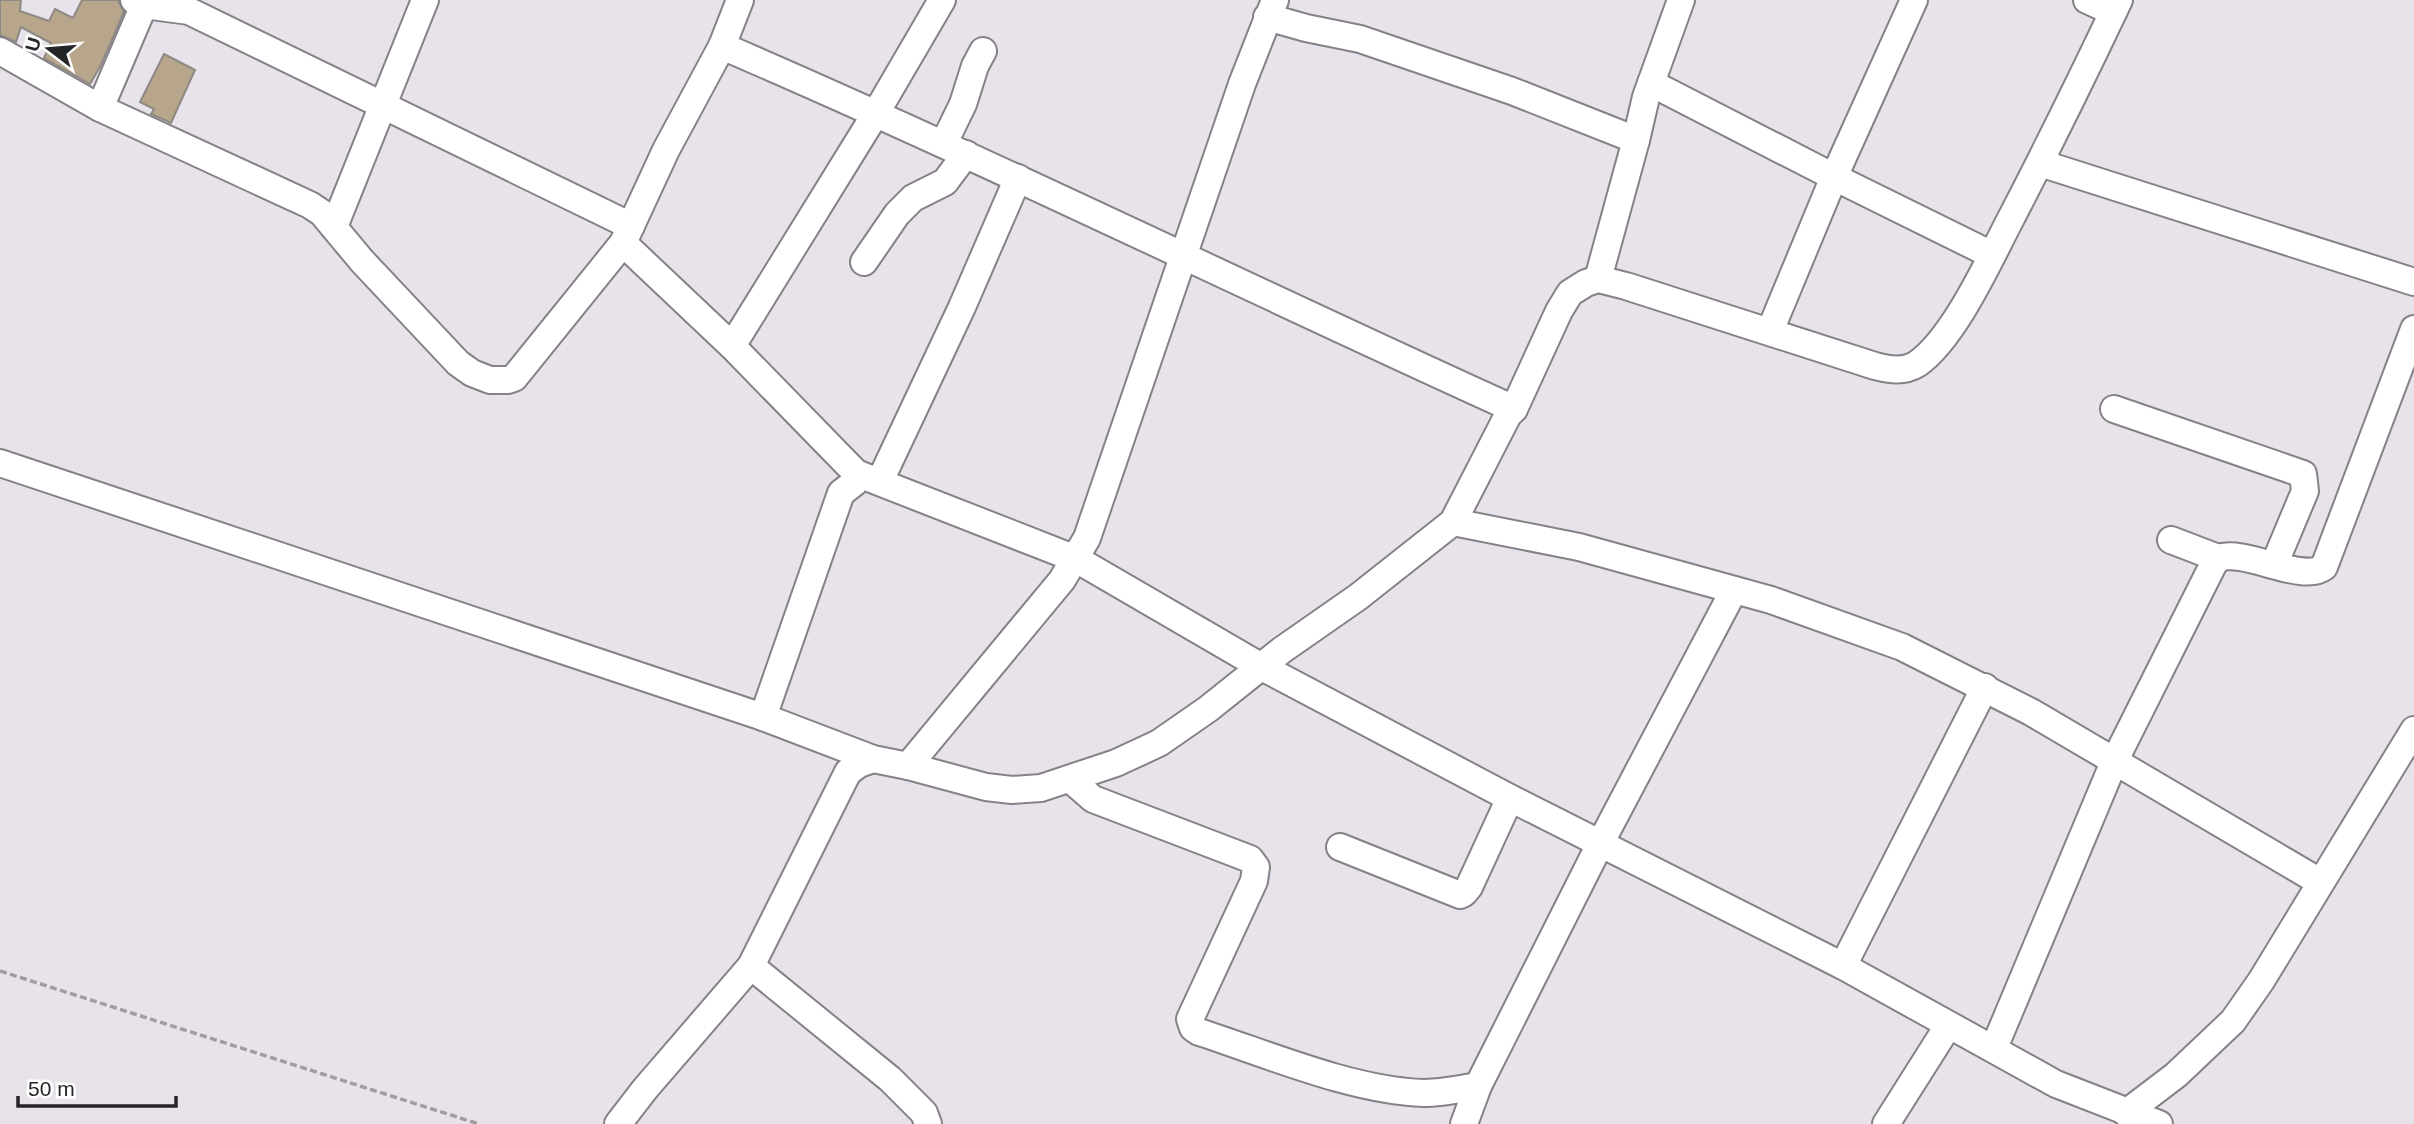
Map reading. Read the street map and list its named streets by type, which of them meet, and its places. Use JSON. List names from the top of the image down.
{
  "scale_bar": "50 m",
  "north": "left"
}
